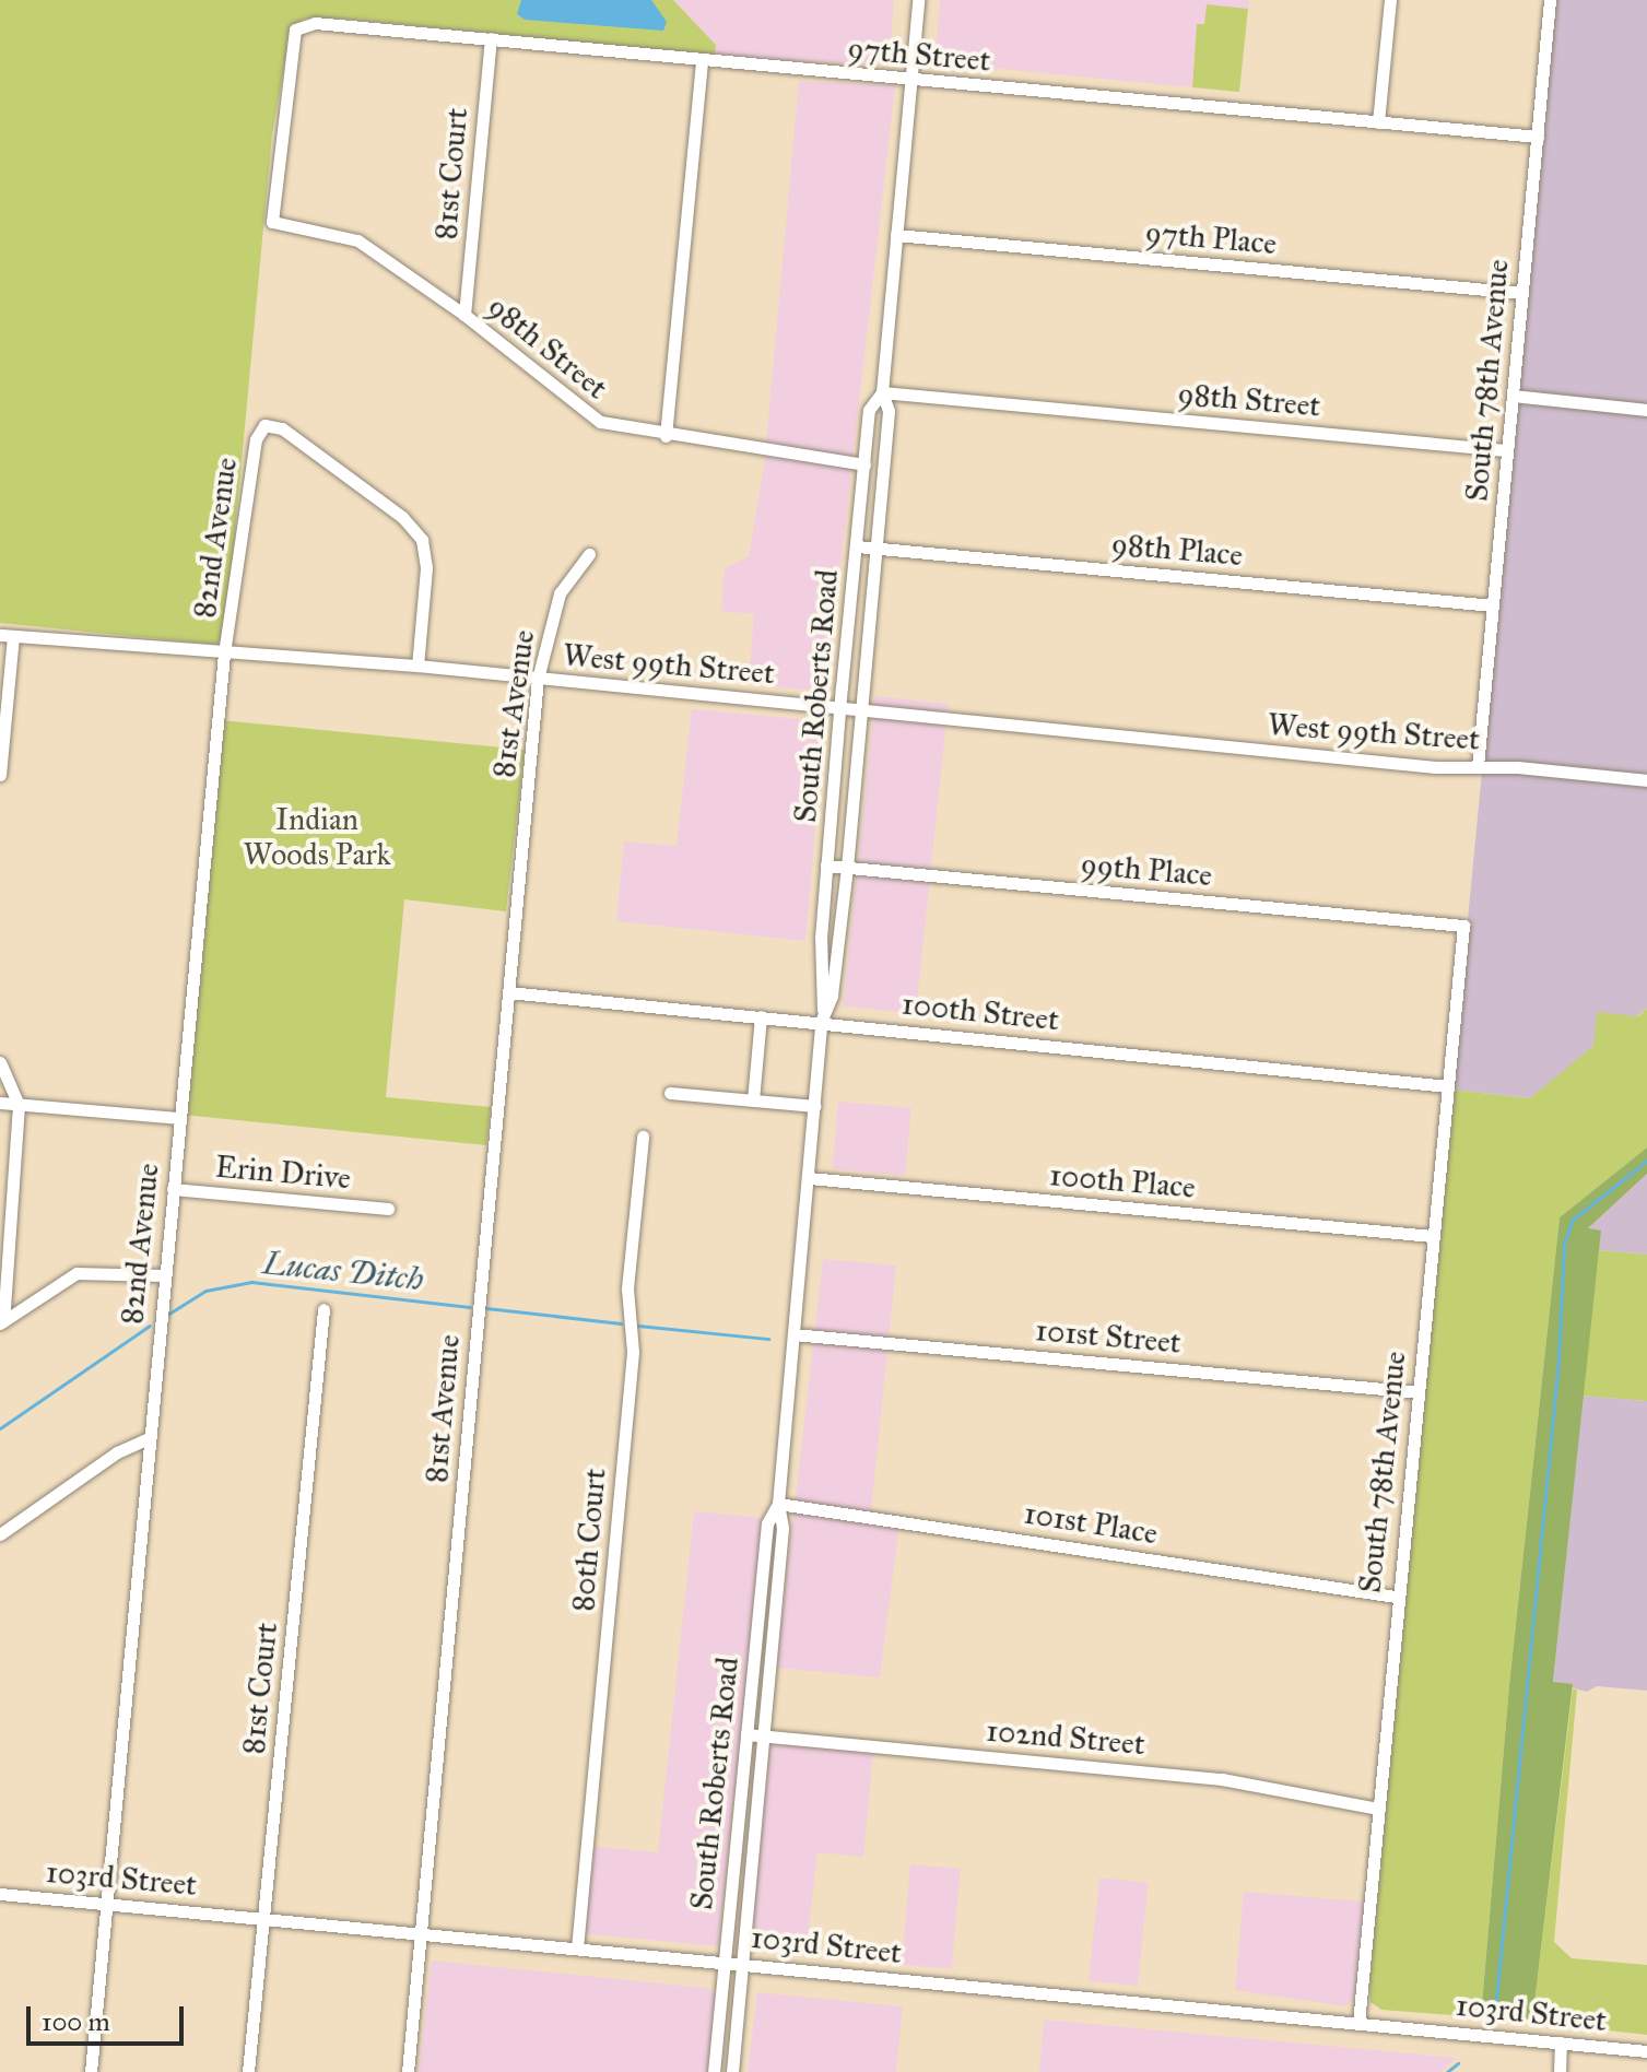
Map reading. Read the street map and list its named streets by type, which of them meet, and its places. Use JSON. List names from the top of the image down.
{
  "streets": {
    "street": [
      "97th Street",
      "81st Court",
      "97th Place",
      "98th Street",
      "South 78th Avenue",
      "82nd Avenue",
      "98th Place",
      "West 99th Street",
      "South Roberts Road",
      "81st Avenue",
      "99th Place",
      "100th Street",
      "Erin Drive",
      "100th Place",
      "101st Street",
      "101st Place",
      "80th Court",
      "102nd Street",
      "103rd Street"
    ]
  },
  "crossings": [
    ["97th Street", "81st Court"],
    ["97th Street", "98th Street"],
    ["97th Street", "South 78th Avenue"],
    ["97th Street", "South Roberts Road"],
    ["81st Court", "98th Street"],
    ["81st Court", "103rd Street"],
    ["97th Place", "South 78th Avenue"],
    ["97th Place", "South Roberts Road"],
    ["98th Street", "South 78th Avenue"],
    ["98th Street", "South Roberts Road"],
    ["South 78th Avenue", "98th Place"],
    ["South 78th Avenue", "West 99th Street"],
    ["South 78th Avenue", "99th Place"],
    ["South 78th Avenue", "100th Street"],
    ["South 78th Avenue", "100th Place"],
    ["South 78th Avenue", "101st Street"],
    ["South 78th Avenue", "101st Place"],
    ["South 78th Avenue", "102nd Street"],
    ["South 78th Avenue", "103rd Street"],
    ["82nd Avenue", "West 99th Street"],
    ["82nd Avenue", "Erin Drive"],
    ["82nd Avenue", "103rd Street"],
    ["98th Place", "South Roberts Road"],
    ["West 99th Street", "South Roberts Road"],
    ["West 99th Street", "81st Avenue"],
    ["South Roberts Road", "99th Place"],
    ["South Roberts Road", "100th Street"],
    ["South Roberts Road", "100th Place"],
    ["South Roberts Road", "101st Street"],
    ["South Roberts Road", "101st Place"],
    ["South Roberts Road", "102nd Street"],
    ["South Roberts Road", "103rd Street"],
    ["81st Avenue", "100th Street"],
    ["81st Avenue", "103rd Street"],
    ["80th Court", "103rd Street"]
  ],
  "water": ["Lucas Ditch"],
  "parks": ["Indian Woods Park"],
  "scale_bar": "100 m"
}
